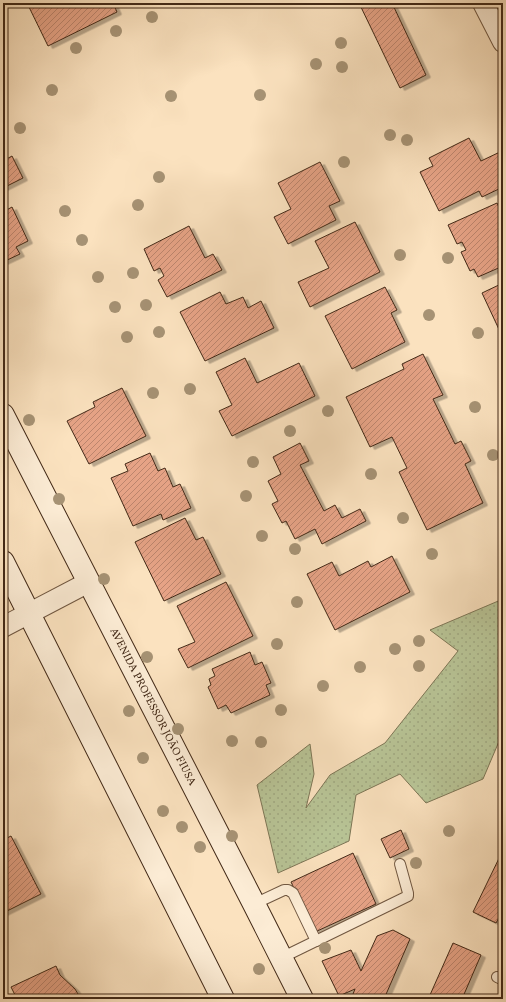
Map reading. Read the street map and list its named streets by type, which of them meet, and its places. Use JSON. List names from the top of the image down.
{
  "streets": {
    "main road": ["AVENIDA PROFESSOR JOÃO FIUSA"]
  }
}
